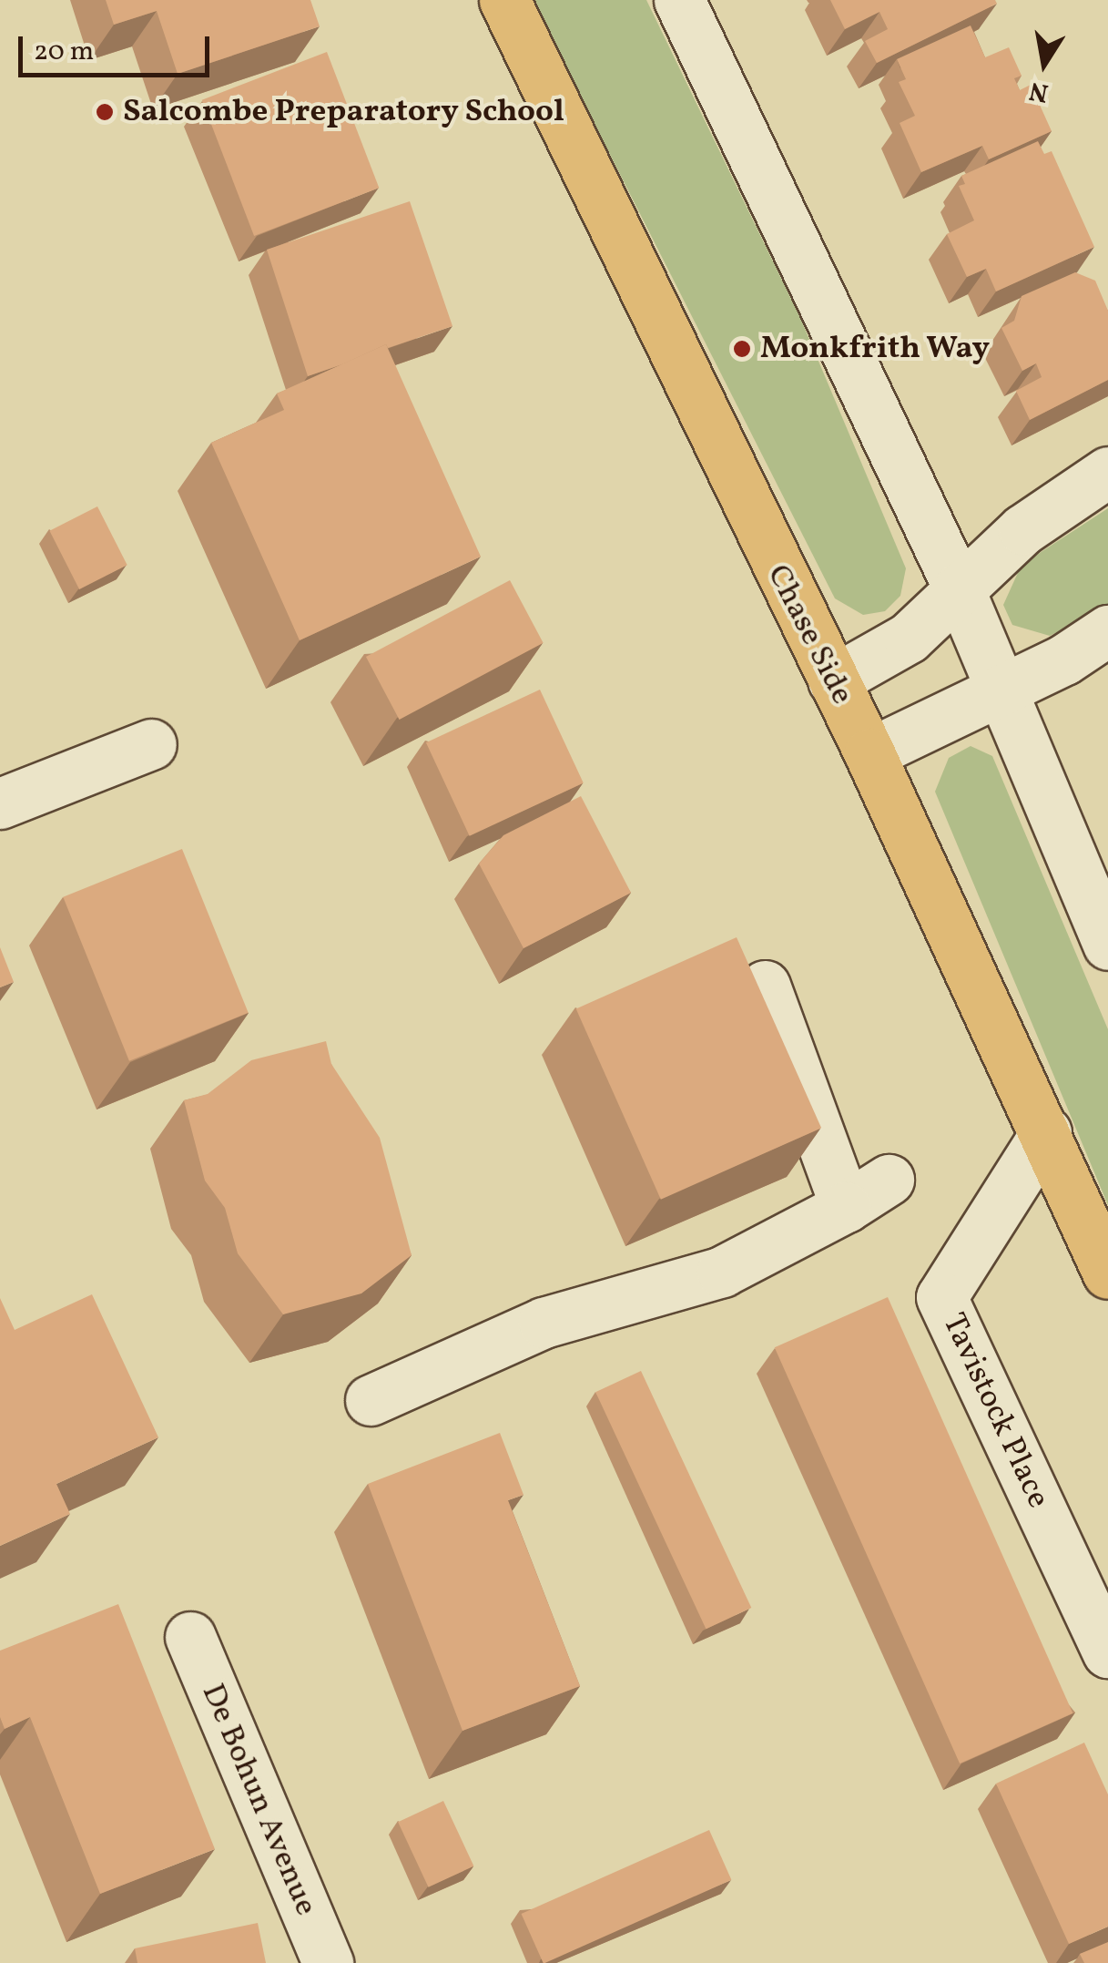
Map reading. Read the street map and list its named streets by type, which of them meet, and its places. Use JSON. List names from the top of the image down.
{
  "streets": {
    "main road": ["Chase Side"],
    "street": ["Tavistock Place", "De Bohun Avenue"]
  },
  "crossings": [
    ["Chase Side", "Tavistock Place"]
  ],
  "places": ["Salcombe Preparatory School", "Monkfrith Way"],
  "scale_bar": "20 m",
  "north": "bottom"
}
